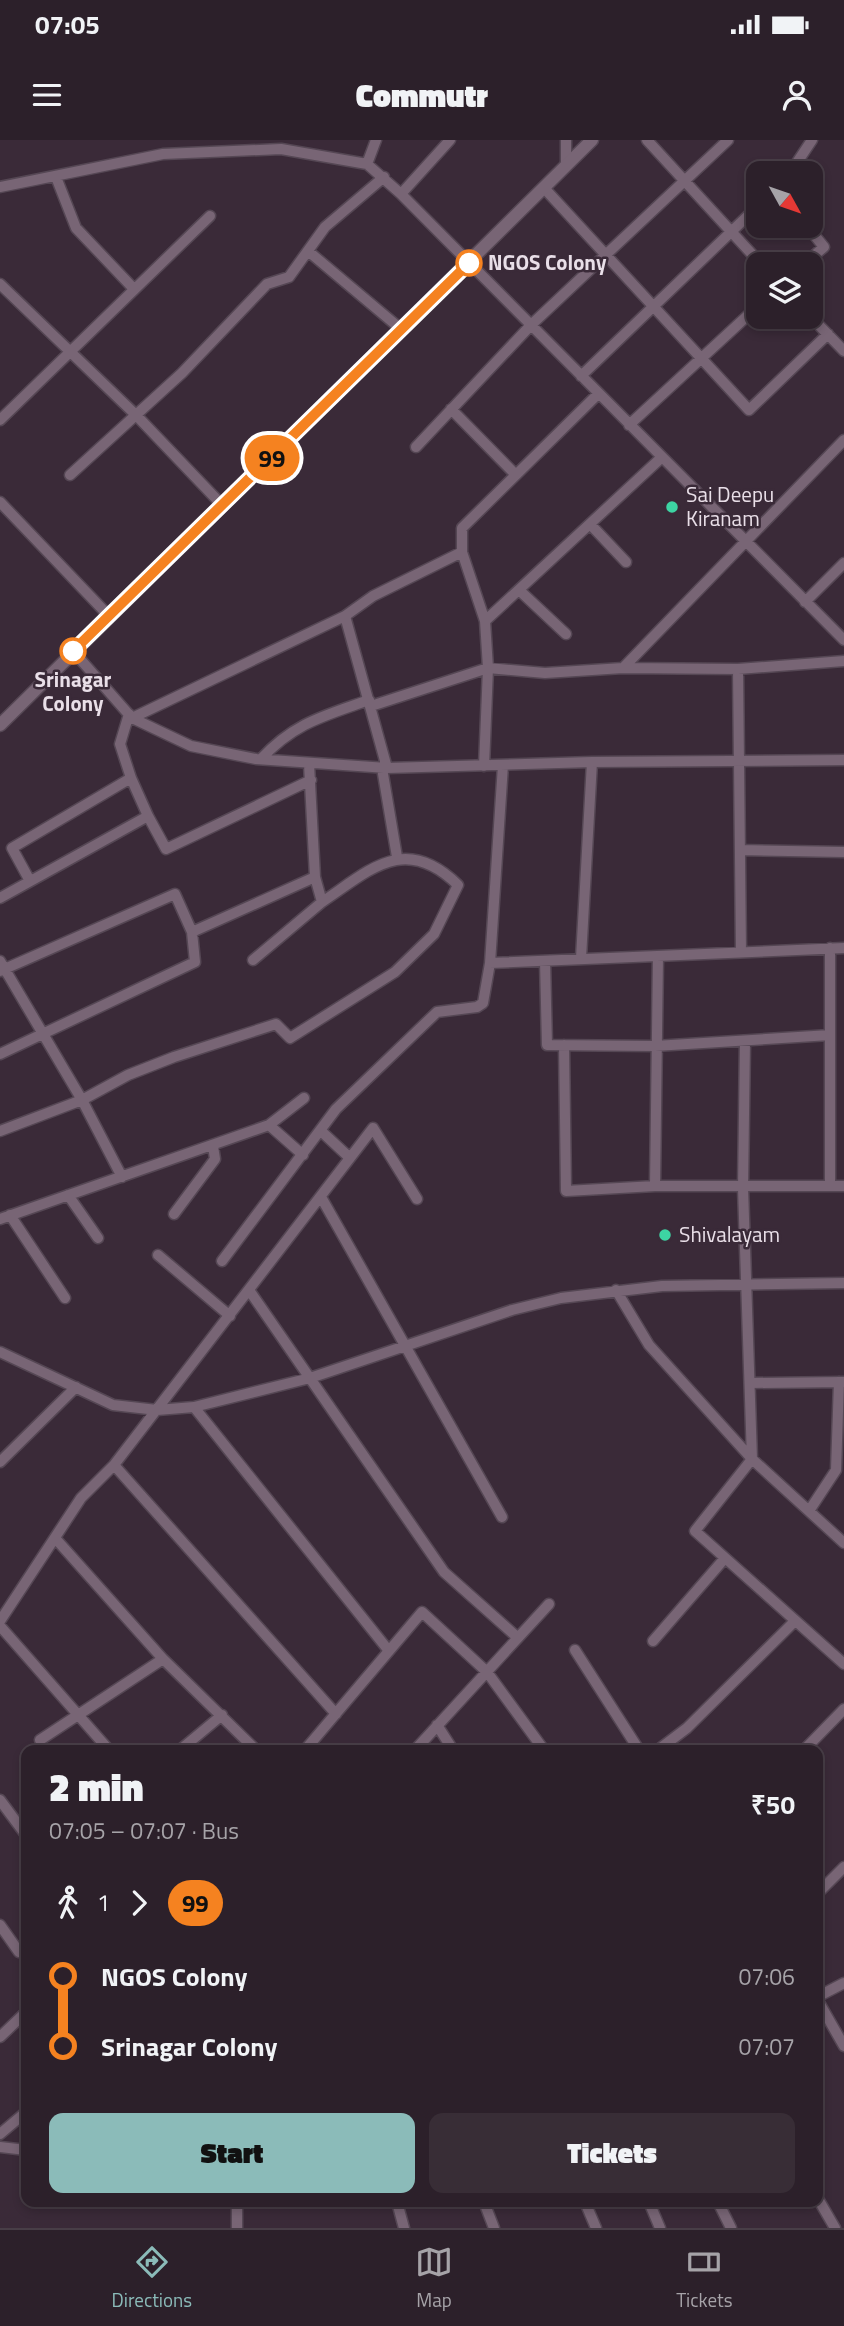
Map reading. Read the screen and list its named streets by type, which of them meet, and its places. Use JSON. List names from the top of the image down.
{
  "places": [
    "NGOS Colony",
    "Sai Deepu Kiranam",
    "Srinagar Colony",
    "Shivalayam"
  ],
  "lines": ["bus line 99"],
  "north": "bottom right",
  "page": {
    "status": "07:05",
    "header": "Commutr",
    "on_map": "99",
    "heading": ["2 min", "07:05 – 07:07 · Bus", "₹50"],
    "legs": ["1", "99"],
    "list": [
      {
        "name": "NGOS Colony",
        "value": "07:06"
      },
      {
        "name": "Srinagar Colony",
        "value": "07:07"
      }
    ],
    "buttons": ["Start", "Tickets"],
    "tabs": ["Directions", "Map", "Tickets"]
  }
}
